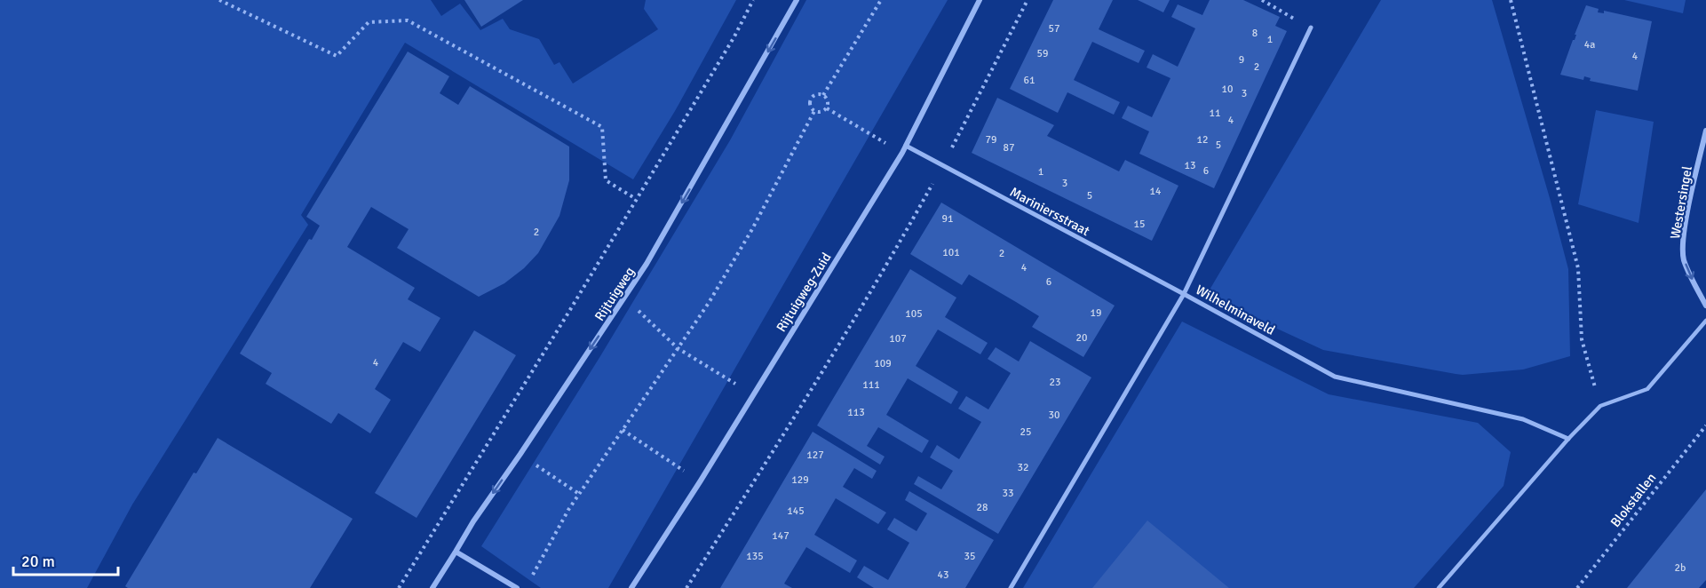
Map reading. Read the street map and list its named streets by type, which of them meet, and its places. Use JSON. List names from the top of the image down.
{
  "streets": {
    "street": [
      "Westersingel",
      "Mariniersstraat",
      "Rijtuigweg-Zuid",
      "Rijtuigweg",
      "Wilhelminaveld"
    ],
    "path": ["Blokstallen"]
  },
  "crossings": [
    ["Mariniersstraat", "Rijtuigweg-Zuid"],
    ["Mariniersstraat", "Wilhelminaveld"]
  ],
  "one_way": ["Westersingel", "Rijtuigweg"],
  "house_numbers": [
    "57",
    "8",
    "1",
    "4a",
    "59",
    "4",
    "9",
    "2",
    "61",
    "10",
    "3",
    "11",
    "4",
    "79",
    "12",
    "5",
    "87",
    "13",
    "6",
    "1",
    "3",
    "14",
    "5",
    "91",
    "15",
    "2",
    "101",
    "2",
    "4",
    "6",
    "19",
    "105",
    "20",
    "107",
    "4",
    "109",
    "23",
    "111",
    "113",
    "30",
    "25",
    "127",
    "32",
    "129",
    "33",
    "28",
    "145",
    "147",
    "135",
    "35",
    "2b",
    "43"
  ],
  "scale_bar": "20 m"
}
